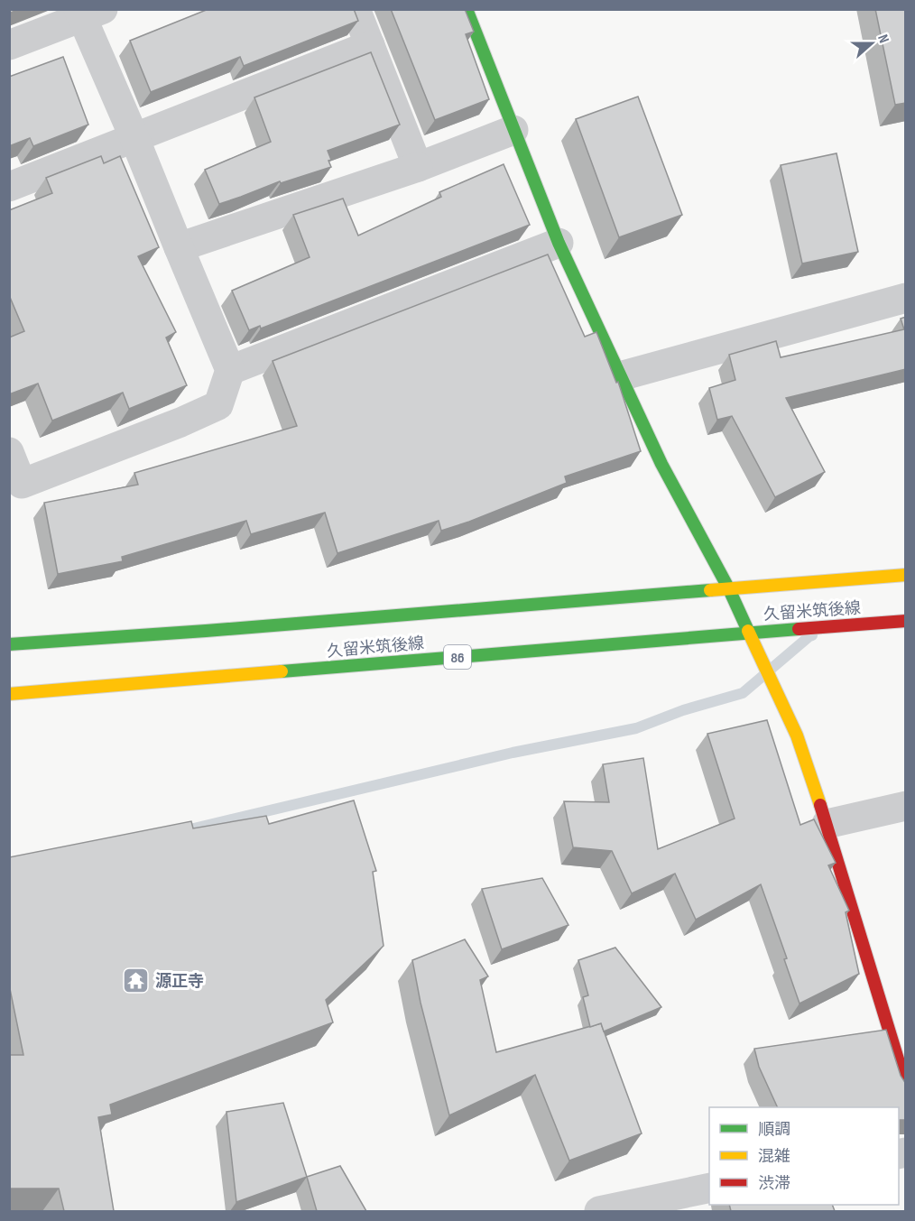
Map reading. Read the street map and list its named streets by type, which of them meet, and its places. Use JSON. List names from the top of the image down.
{
  "streets": {
    "main road": ["久留米筑後線", "86"]
  },
  "places": {
    "temple": ["源正寺"]
  },
  "legend": ["順調", "混雑", "渋滞"],
  "north": "right"
}
